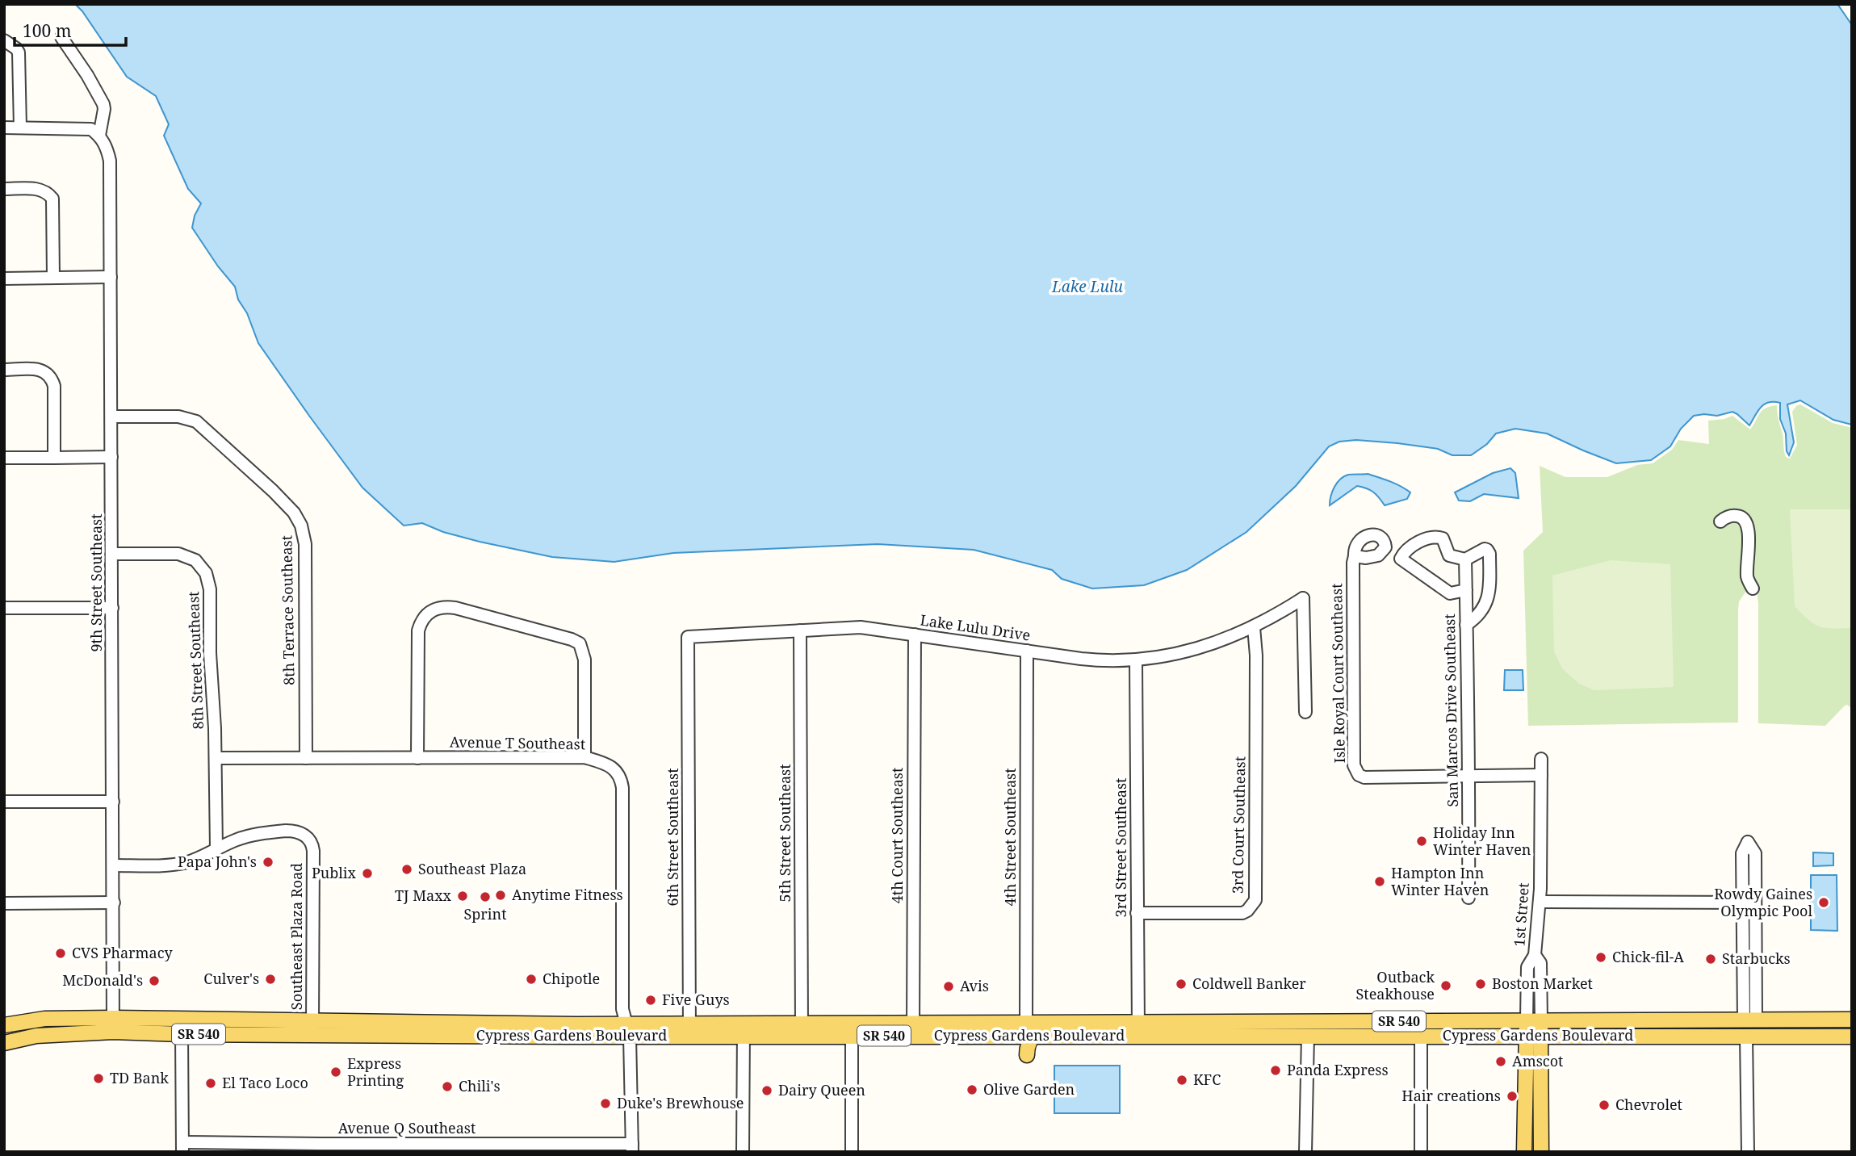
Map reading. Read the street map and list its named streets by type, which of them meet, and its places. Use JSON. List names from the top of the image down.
{
  "streets": {
    "main road": ["SR 540", "Cypress Gardens Boulevard"],
    "street": [
      "9th Street Southeast",
      "8th Terrace Southeast",
      "Lake Lulu Drive",
      "8th Street Southeast",
      "Isle Royal Court Southeast",
      "San Marcos Drive Southeast",
      "Avenue T Southeast",
      "3rd Court Southeast",
      "5th Street Southeast",
      "4th Court Southeast",
      "6th Street Southeast",
      "4th Street Southeast",
      "3rd Street Southeast",
      "1st Street",
      "Southeast Plaza Road",
      "Avenue Q Southeast"
    ]
  },
  "crossings": [
    ["9th Street Southeast", "8th Terrace Southeast"],
    ["9th Street Southeast", "8th Street Southeast"],
    ["9th Street Southeast", "Southeast Plaza Road"],
    ["9th Street Southeast", "Cypress Gardens Boulevard"],
    ["8th Terrace Southeast", "Avenue T Southeast"],
    ["Lake Lulu Drive", "3rd Court Southeast"],
    ["Lake Lulu Drive", "5th Street Southeast"],
    ["Lake Lulu Drive", "4th Court Southeast"],
    ["Lake Lulu Drive", "6th Street Southeast"],
    ["Lake Lulu Drive", "4th Street Southeast"],
    ["Lake Lulu Drive", "3rd Street Southeast"],
    ["8th Street Southeast", "Avenue T Southeast"],
    ["8th Street Southeast", "Southeast Plaza Road"],
    ["Isle Royal Court Southeast", "San Marcos Drive Southeast"],
    ["Isle Royal Court Southeast", "1st Street"],
    ["Avenue T Southeast", "Cypress Gardens Boulevard"],
    ["3rd Court Southeast", "3rd Street Southeast"],
    ["5th Street Southeast", "Cypress Gardens Boulevard"],
    ["4th Court Southeast", "Cypress Gardens Boulevard"],
    ["6th Street Southeast", "Cypress Gardens Boulevard"],
    ["4th Street Southeast", "Cypress Gardens Boulevard"],
    ["3rd Street Southeast", "Cypress Gardens Boulevard"],
    ["1st Street", "Cypress Gardens Boulevard"],
    ["Southeast Plaza Road", "Cypress Gardens Boulevard"]
  ],
  "water": ["Lake Lulu"],
  "places": [
    "Holiday Inn Winter Haven",
    "Papa John's",
    "Southeast Plaza",
    "Publix",
    "Hampton Inn Winter Haven",
    "Anytime Fitness",
    "TJ Maxx",
    "Sprint",
    "Rowdy Gaines Olympic Pool",
    "CVS Pharmacy",
    "Chick-fil-A",
    "Starbucks",
    "Culver's",
    "Chipotle",
    "McDonald's",
    "Coldwell Banker",
    "Boston Market",
    "Outback Steakhouse",
    "Avis",
    "Five Guys",
    "Amscot",
    "Panda Express",
    "Express Printing",
    "TD Bank",
    "KFC",
    "El Taco Loco",
    "Chili's",
    "Olive Garden",
    "Dairy Queen",
    "Hair creations",
    "Duke's Brewhouse",
    "Chevrolet"
  ],
  "scale_bar": "100 m"
}
